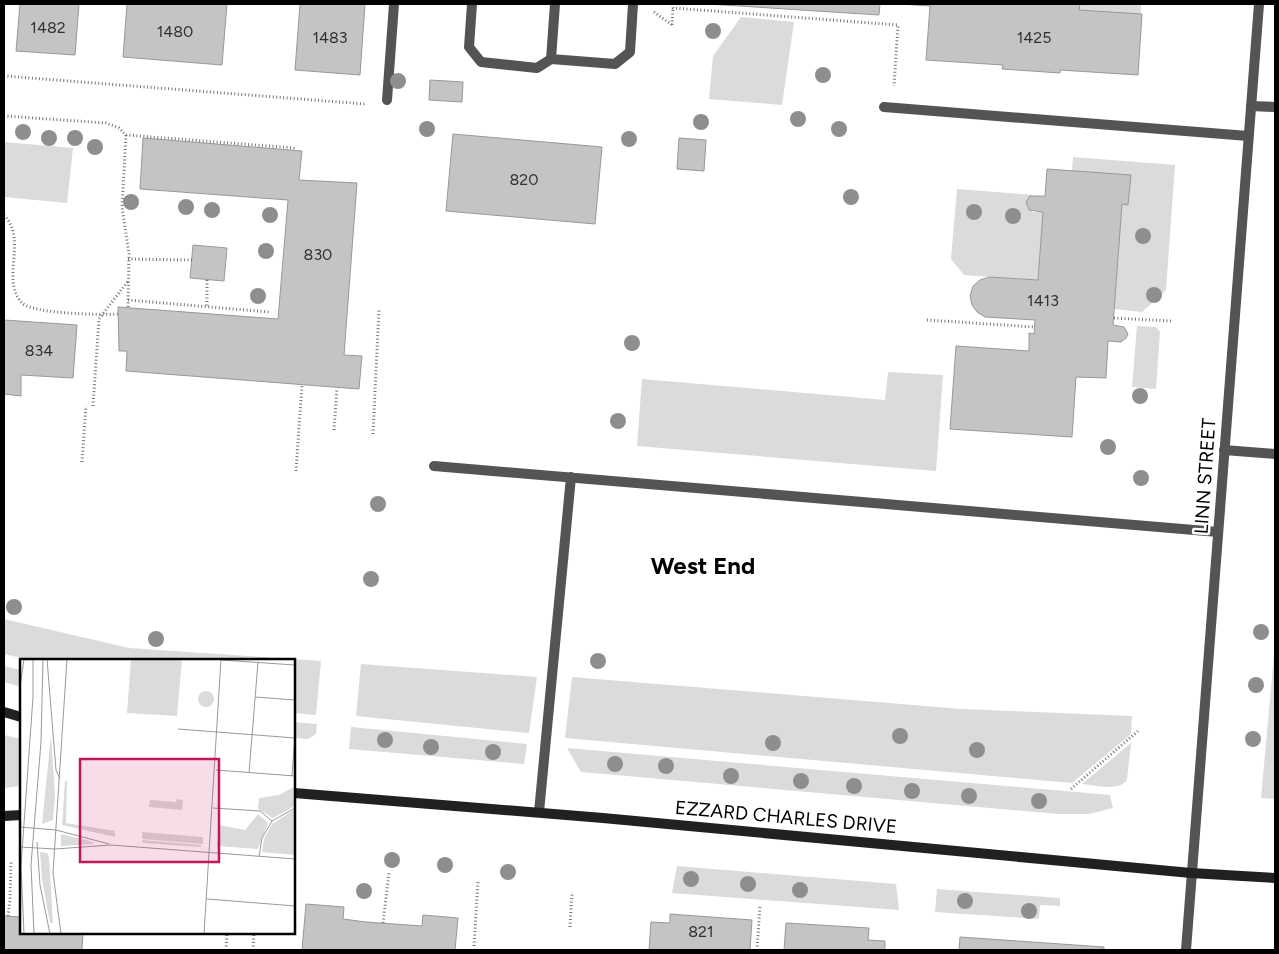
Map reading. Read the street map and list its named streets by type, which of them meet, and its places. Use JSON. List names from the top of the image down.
{
  "streets": {
    "main road": ["EZZARD CHARLES DRIVE"],
    "street": ["LINN STREET"]
  },
  "crossings": [
    ["LINN STREET", "EZZARD CHARLES DRIVE"]
  ],
  "districts": ["West End"],
  "house_numbers": [
    "1482",
    "1480",
    "1483",
    "1425",
    "820",
    "830",
    "1413",
    "834",
    "821"
  ]
}
